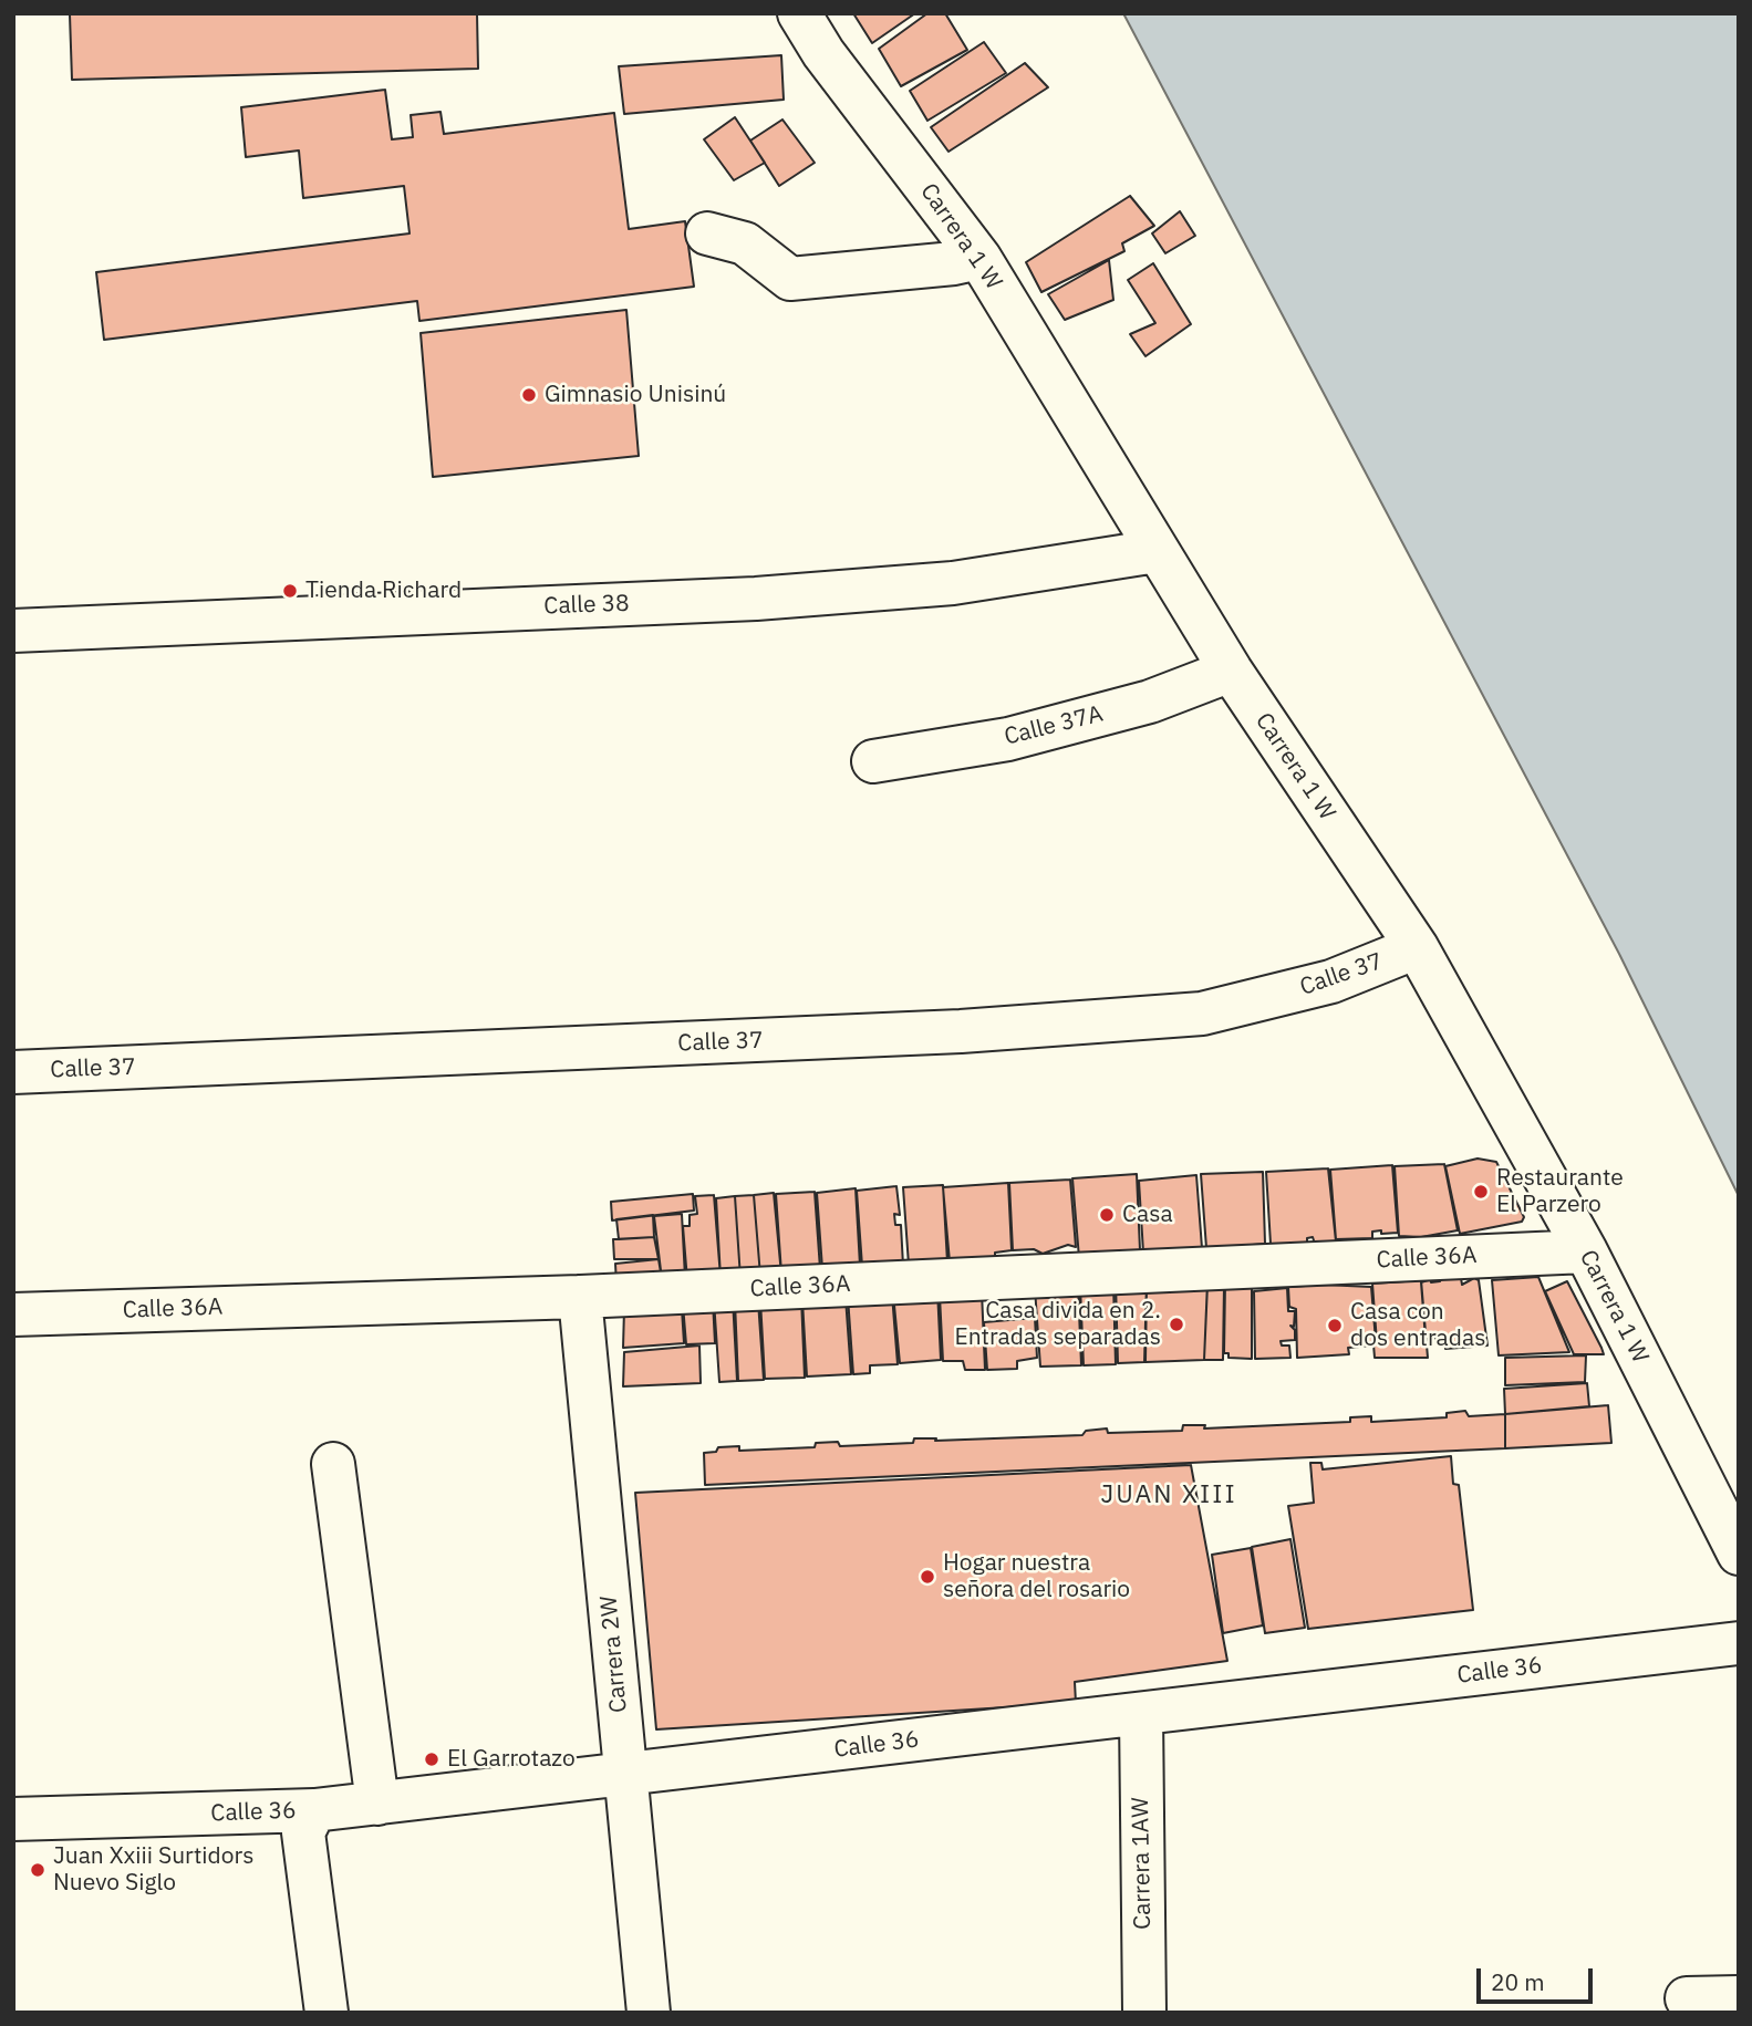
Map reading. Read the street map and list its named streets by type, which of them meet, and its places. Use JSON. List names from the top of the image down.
{
  "streets": {
    "street": [
      "Carrera 1 W",
      "Calle 38",
      "Calle 37A",
      "Calle 37",
      "Calle 36A",
      "Carrera 2W",
      "Calle 36",
      "Carrera 1AW"
    ]
  },
  "crossings": [
    ["Carrera 1 W", "Calle 38"],
    ["Carrera 1 W", "Calle 37A"],
    ["Carrera 1 W", "Calle 37"],
    ["Carrera 1 W", "Calle 36A"],
    ["Calle 36A", "Carrera 2W"],
    ["Carrera 2W", "Calle 36"],
    ["Calle 36", "Carrera 1AW"]
  ],
  "districts": ["JUAN XIII"],
  "places": [
    "Gimnasio Unisinú",
    "Tienda Richard",
    "Restaurante El Parzero",
    "Casa",
    "Casa divida en 2. Entradas separadas",
    "Casa con dos entradas",
    "Hogar nuestra señora del rosario",
    "El Garrotazo",
    "Juan Xxiii Surtidors Nuevo Siglo"
  ],
  "scale_bar": "20 m"
}
